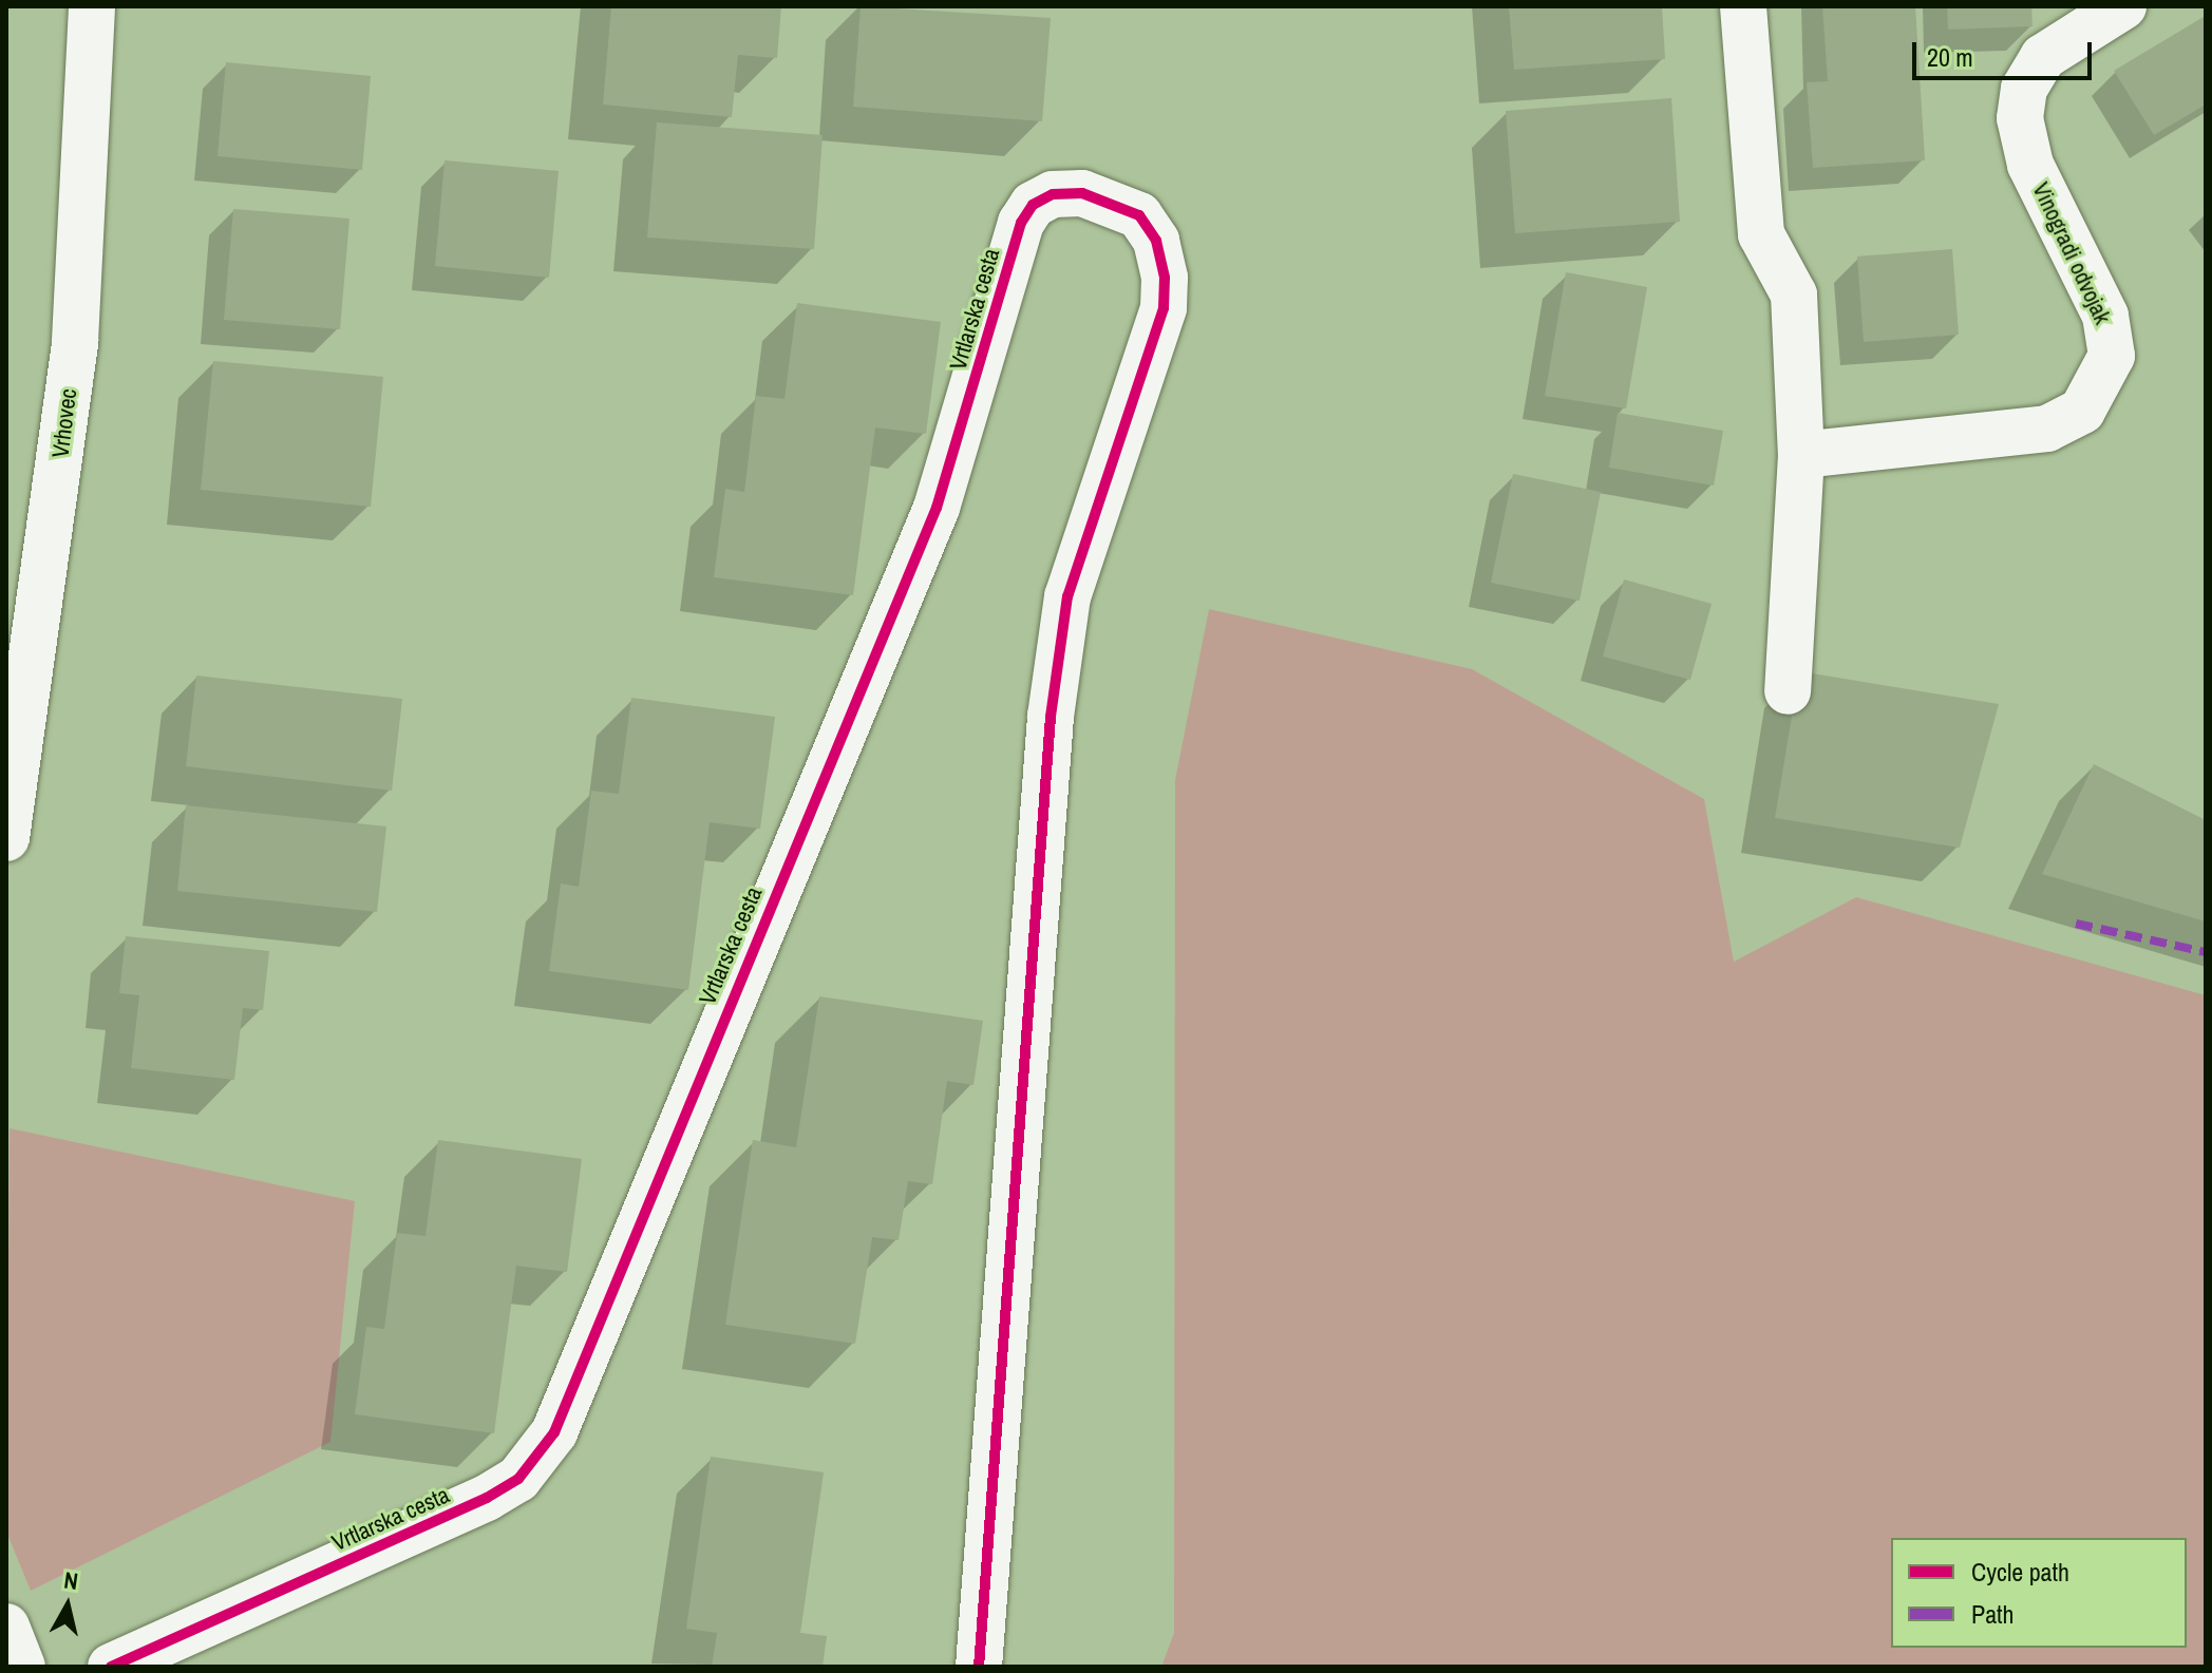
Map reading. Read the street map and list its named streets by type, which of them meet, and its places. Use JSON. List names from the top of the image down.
{
  "streets": {
    "street": ["Vinogradi odvojak", "Vrtlarska cesta", "Vrhovec"]
  },
  "legend": ["Cycle path", "Path"],
  "scale_bar": "20 m",
  "north": "top"
}
